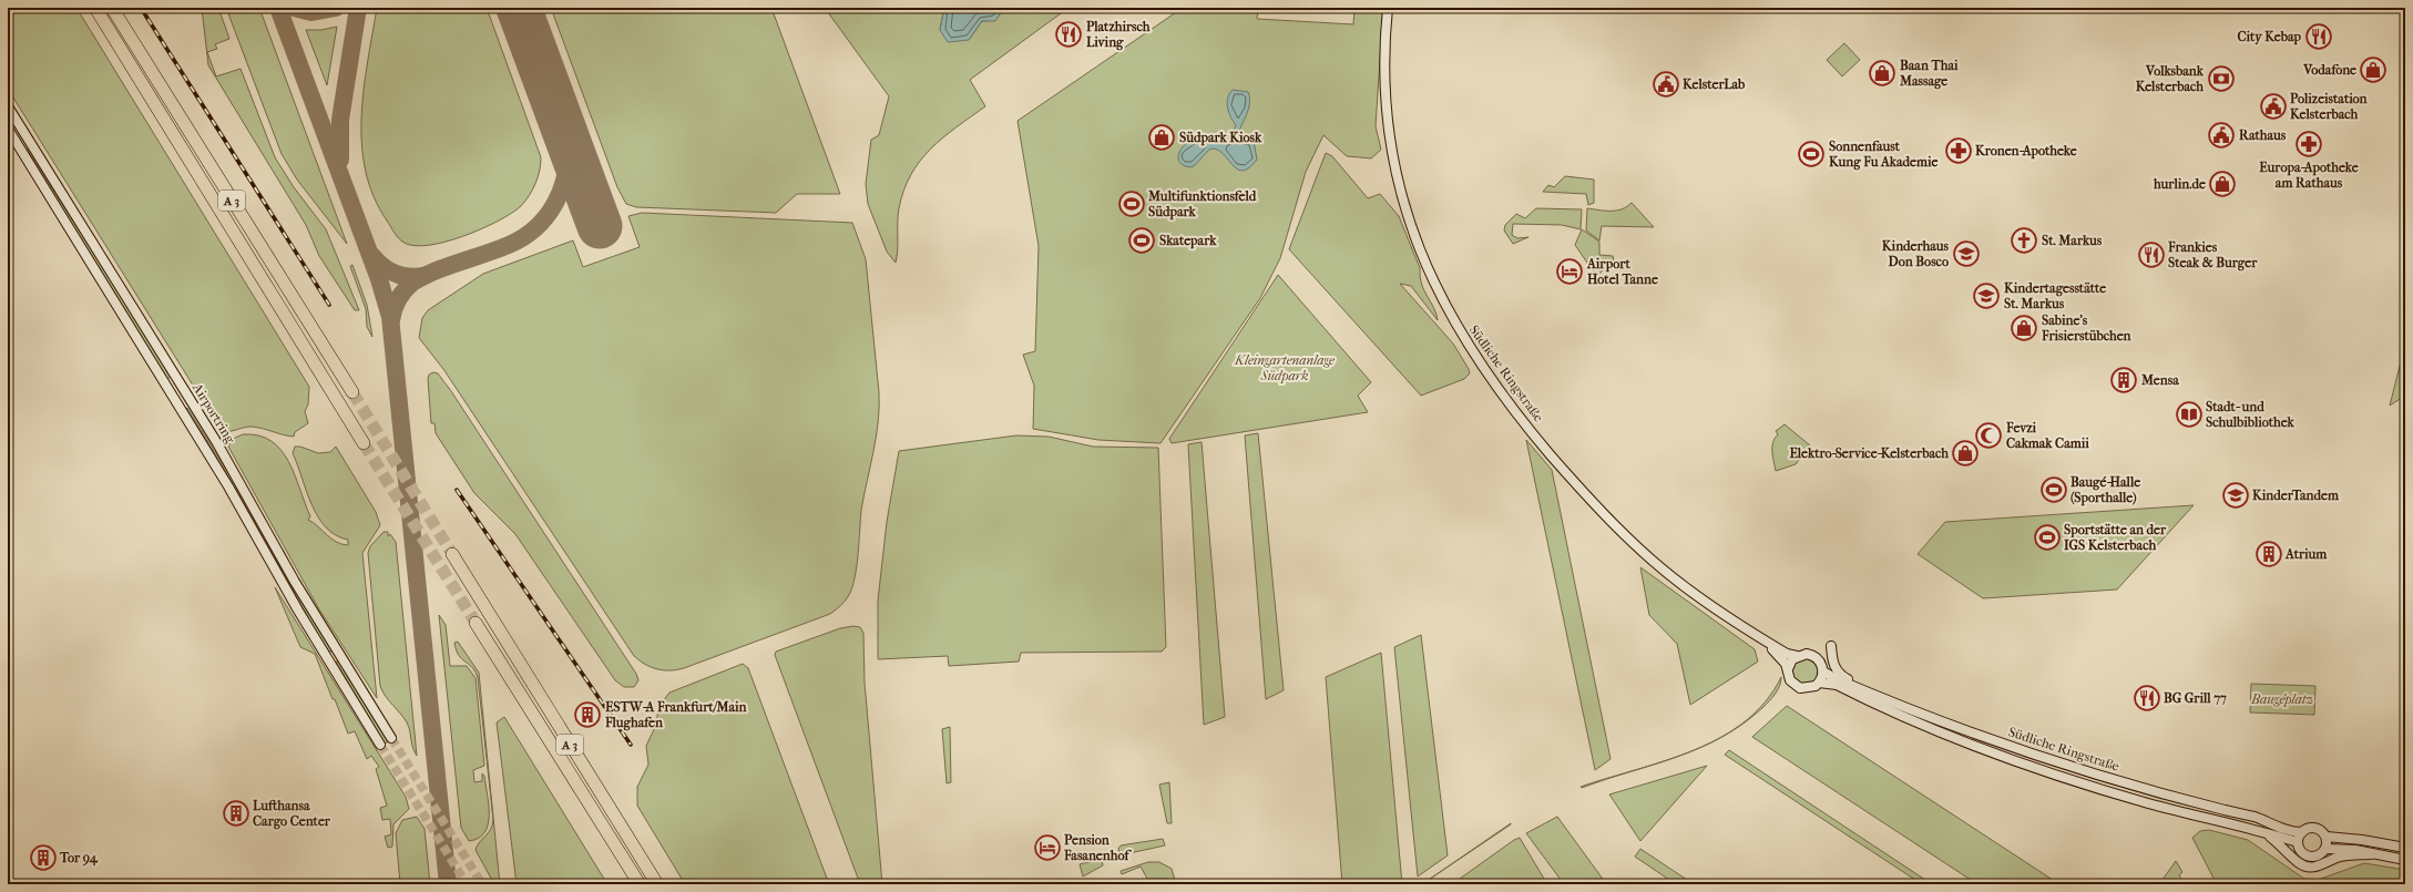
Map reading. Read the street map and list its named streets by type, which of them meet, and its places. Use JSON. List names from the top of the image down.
{
  "streets": {
    "highway": ["A 3"],
    "main road": ["Südliche Ringstraße", "Airportring"]
  },
  "parks": ["Kleingartenanlage Südpark", "Baugéplatz"],
  "places": {
    "restaurant": [
      "Platzhirsch Living",
      "City Kebap",
      "Frankies Steak & Burger",
      "BG Grill 77"
    ],
    "shop": [
      "Vodafone",
      "Baan Thai Massage",
      "Südpark Kiosk",
      "hurlin.de",
      "Sabine's Frisierstübchen",
      "Elektro-Service-Kelsterbach"
    ],
    "bank": ["Volksbank Kelsterbach"],
    "public building": ["KelsterLab", "Polizeistation Kelsterbach", "Rathaus"],
    "pharmacy": ["Europa-Apotheke am Rathaus", "Kronen-Apotheke"],
    "sports": [
      "Sonnenfaust Kung Fu Akademie",
      "Multifunktionsfeld Südpark",
      "Skatepark",
      "Baugé-Halle (Sporthalle)",
      "Sportstätte an der IGS Kelsterbach"
    ],
    "church": ["St. Markus"],
    "school or university": ["Kinderhaus Don Bosco", "Kindertagesstätte St. Markus", "KinderTandem"],
    "hotel": ["Airport Hotel Tanne", "Pension Fasanenhof"],
    "building": [
      "Mensa",
      "Atrium",
      "ESTW-A Frankfurt/Main Flughafen",
      "Lufthansa Cargo Center",
      "Tor 94"
    ],
    "library": ["Stadt- und Schulbibliothek"],
    "mosque": ["Fevzi Cakmak Camii"]
  }
}
